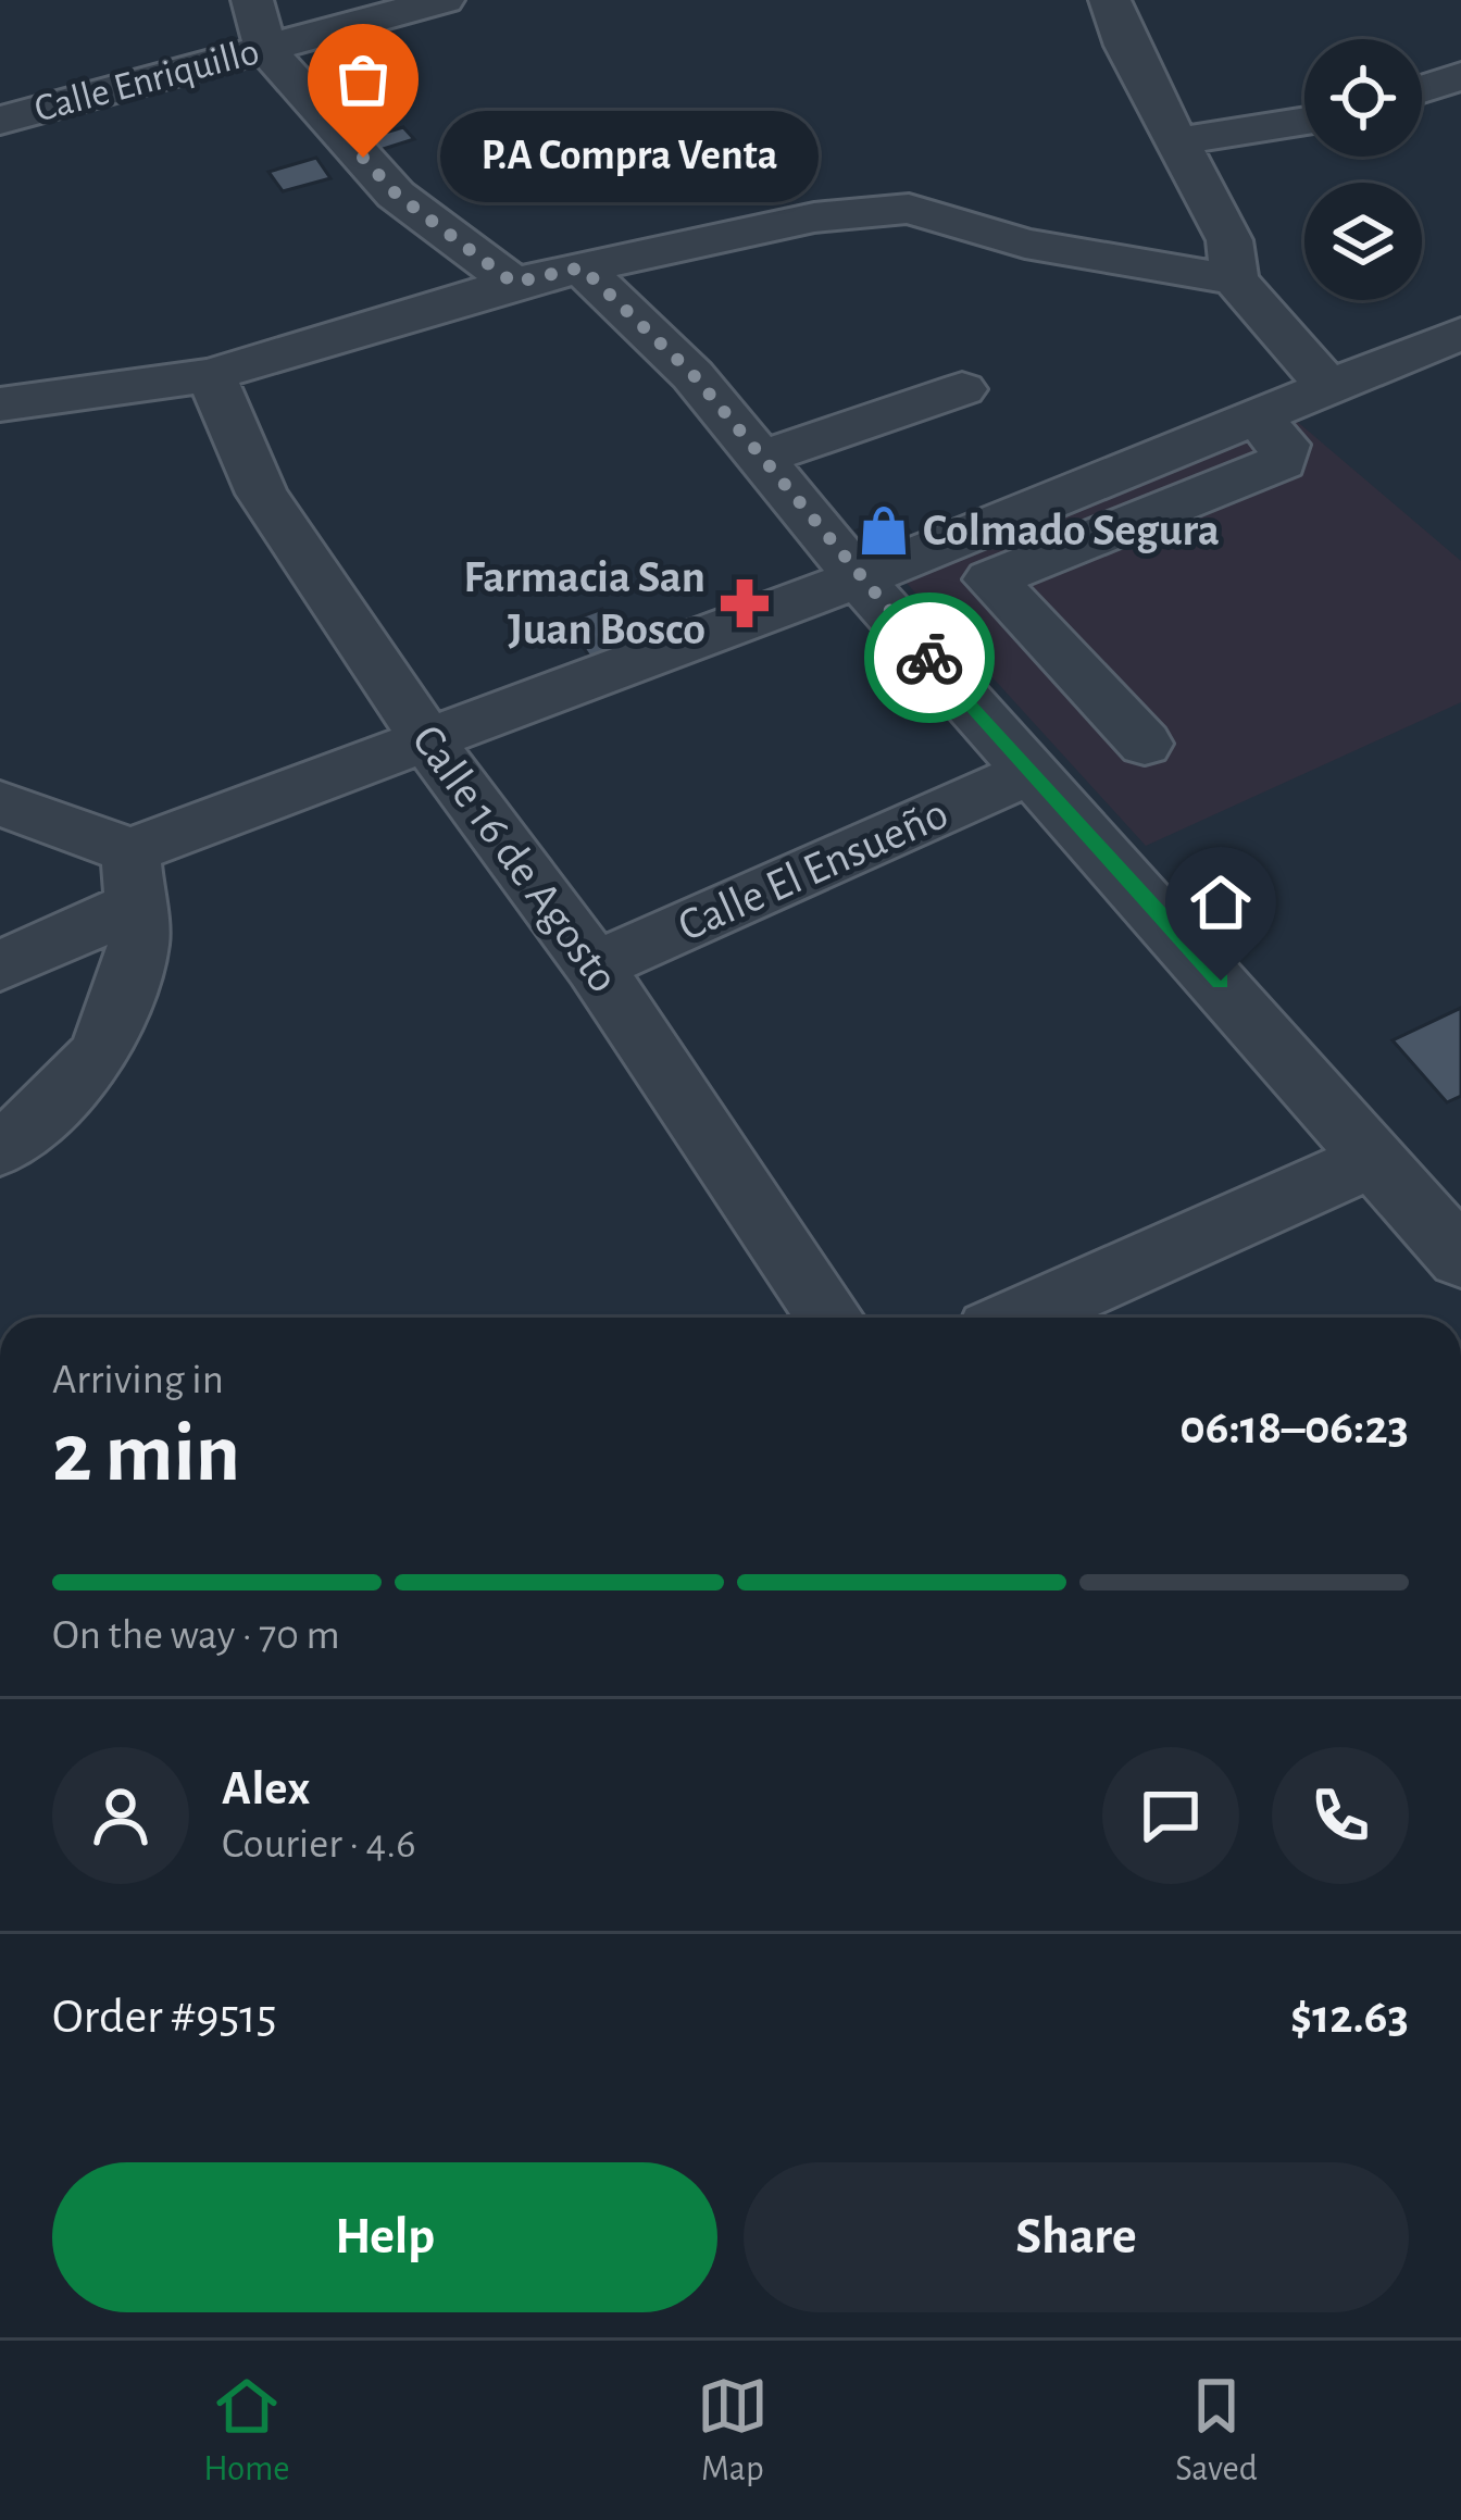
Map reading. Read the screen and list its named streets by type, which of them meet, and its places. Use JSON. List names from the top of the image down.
{
  "streets": {
    "street": ["Calle Enriquillo", "Calle 16 de Agosto", "Calle El Ensueño"]
  },
  "crossings": [
    ["Calle 16 de Agosto", "Calle El Ensueño"]
  ],
  "places": {
    "other": ["P.A Compra Venta"],
    "shop": ["Colmado Segura"],
    "pharmacy": ["Farmacia San Juan Bosco"]
  },
  "page": {
    "bubble": "P.A Compra Venta",
    "heading": ["2 min", "Arriving in", "06:18–06:23"],
    "panel": [
      "Alex",
      "Courier · 4.6",
      "Order #9515",
      "$12.63"
    ],
    "bar": "On the way · 70 m",
    "buttons": ["Help", "Share"],
    "tabs": ["Home", "Map", "Saved"]
  }
}
